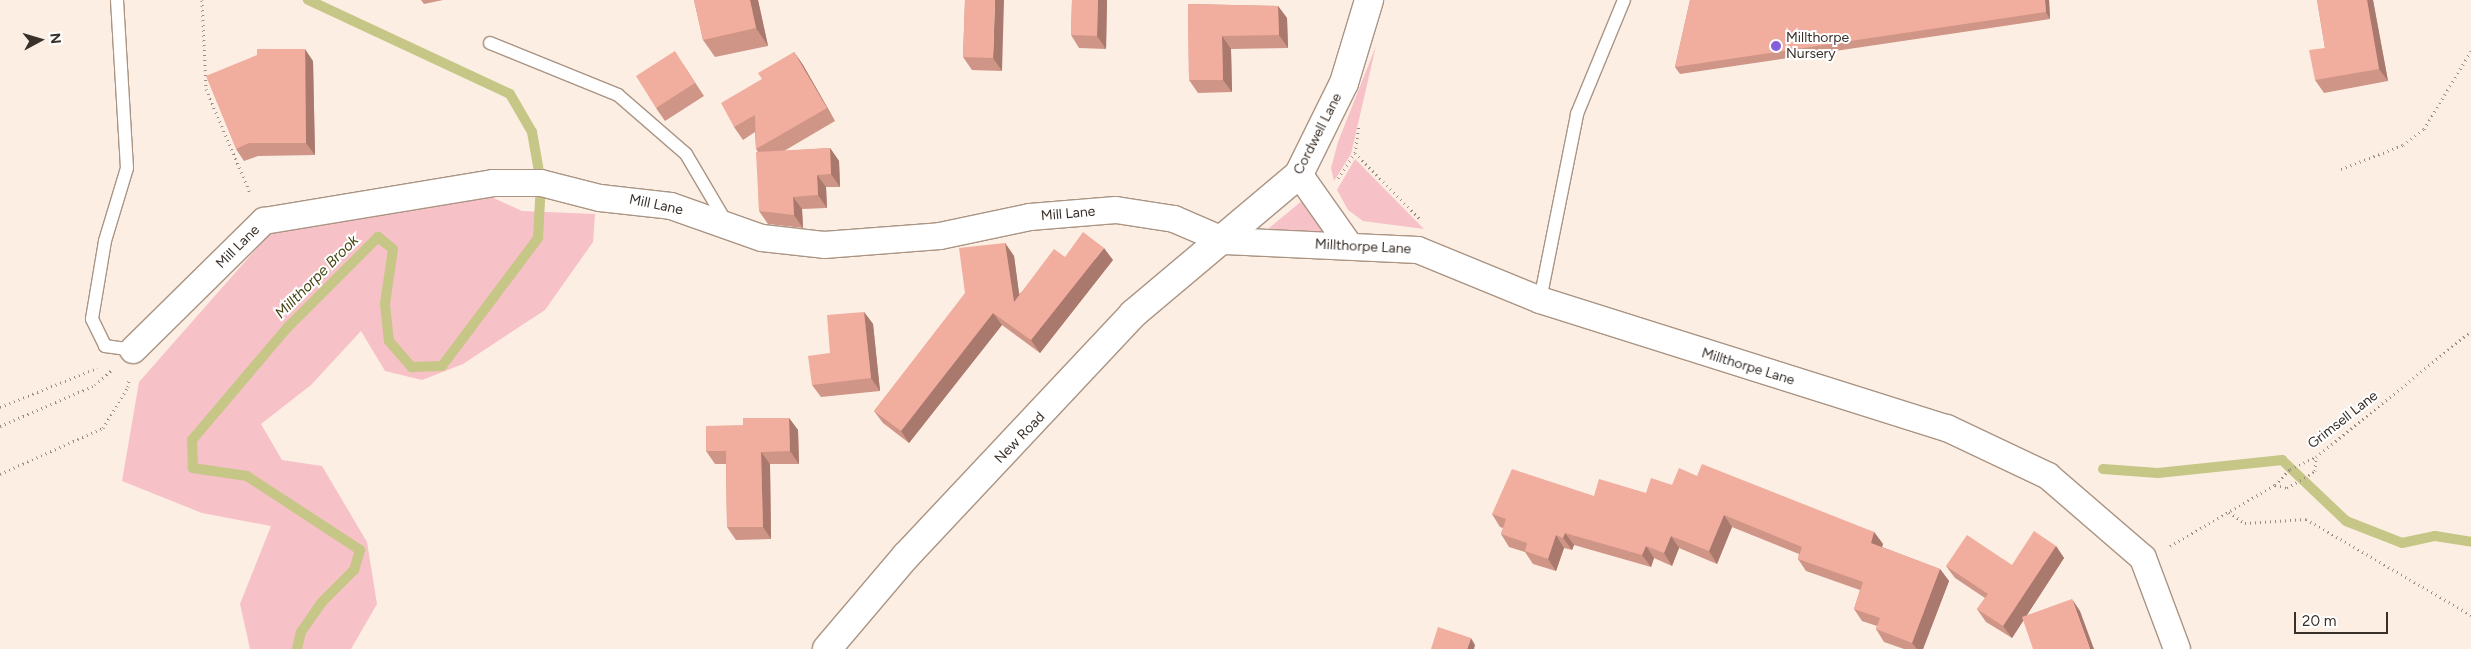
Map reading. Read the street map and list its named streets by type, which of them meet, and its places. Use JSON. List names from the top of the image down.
{
  "streets": {
    "main road": ["Cordwell Lane", "New Road"],
    "street": ["Mill Lane", "Millthorpe Lane"],
    "path": ["Grimsell Lane"]
  },
  "crossings": [
    ["Cordwell Lane", "Mill Lane"],
    ["Cordwell Lane", "Millthorpe Lane"],
    ["Cordwell Lane", "New Road"],
    ["Mill Lane", "Millthorpe Lane"],
    ["Mill Lane", "New Road"],
    ["Millthorpe Lane", "Grimsell Lane"],
    ["Millthorpe Lane", "New Road"]
  ],
  "water": ["Millthorpe Brook"],
  "places": ["Millthorpe Nursery"],
  "scale_bar": "20 m",
  "north": "right"
}
